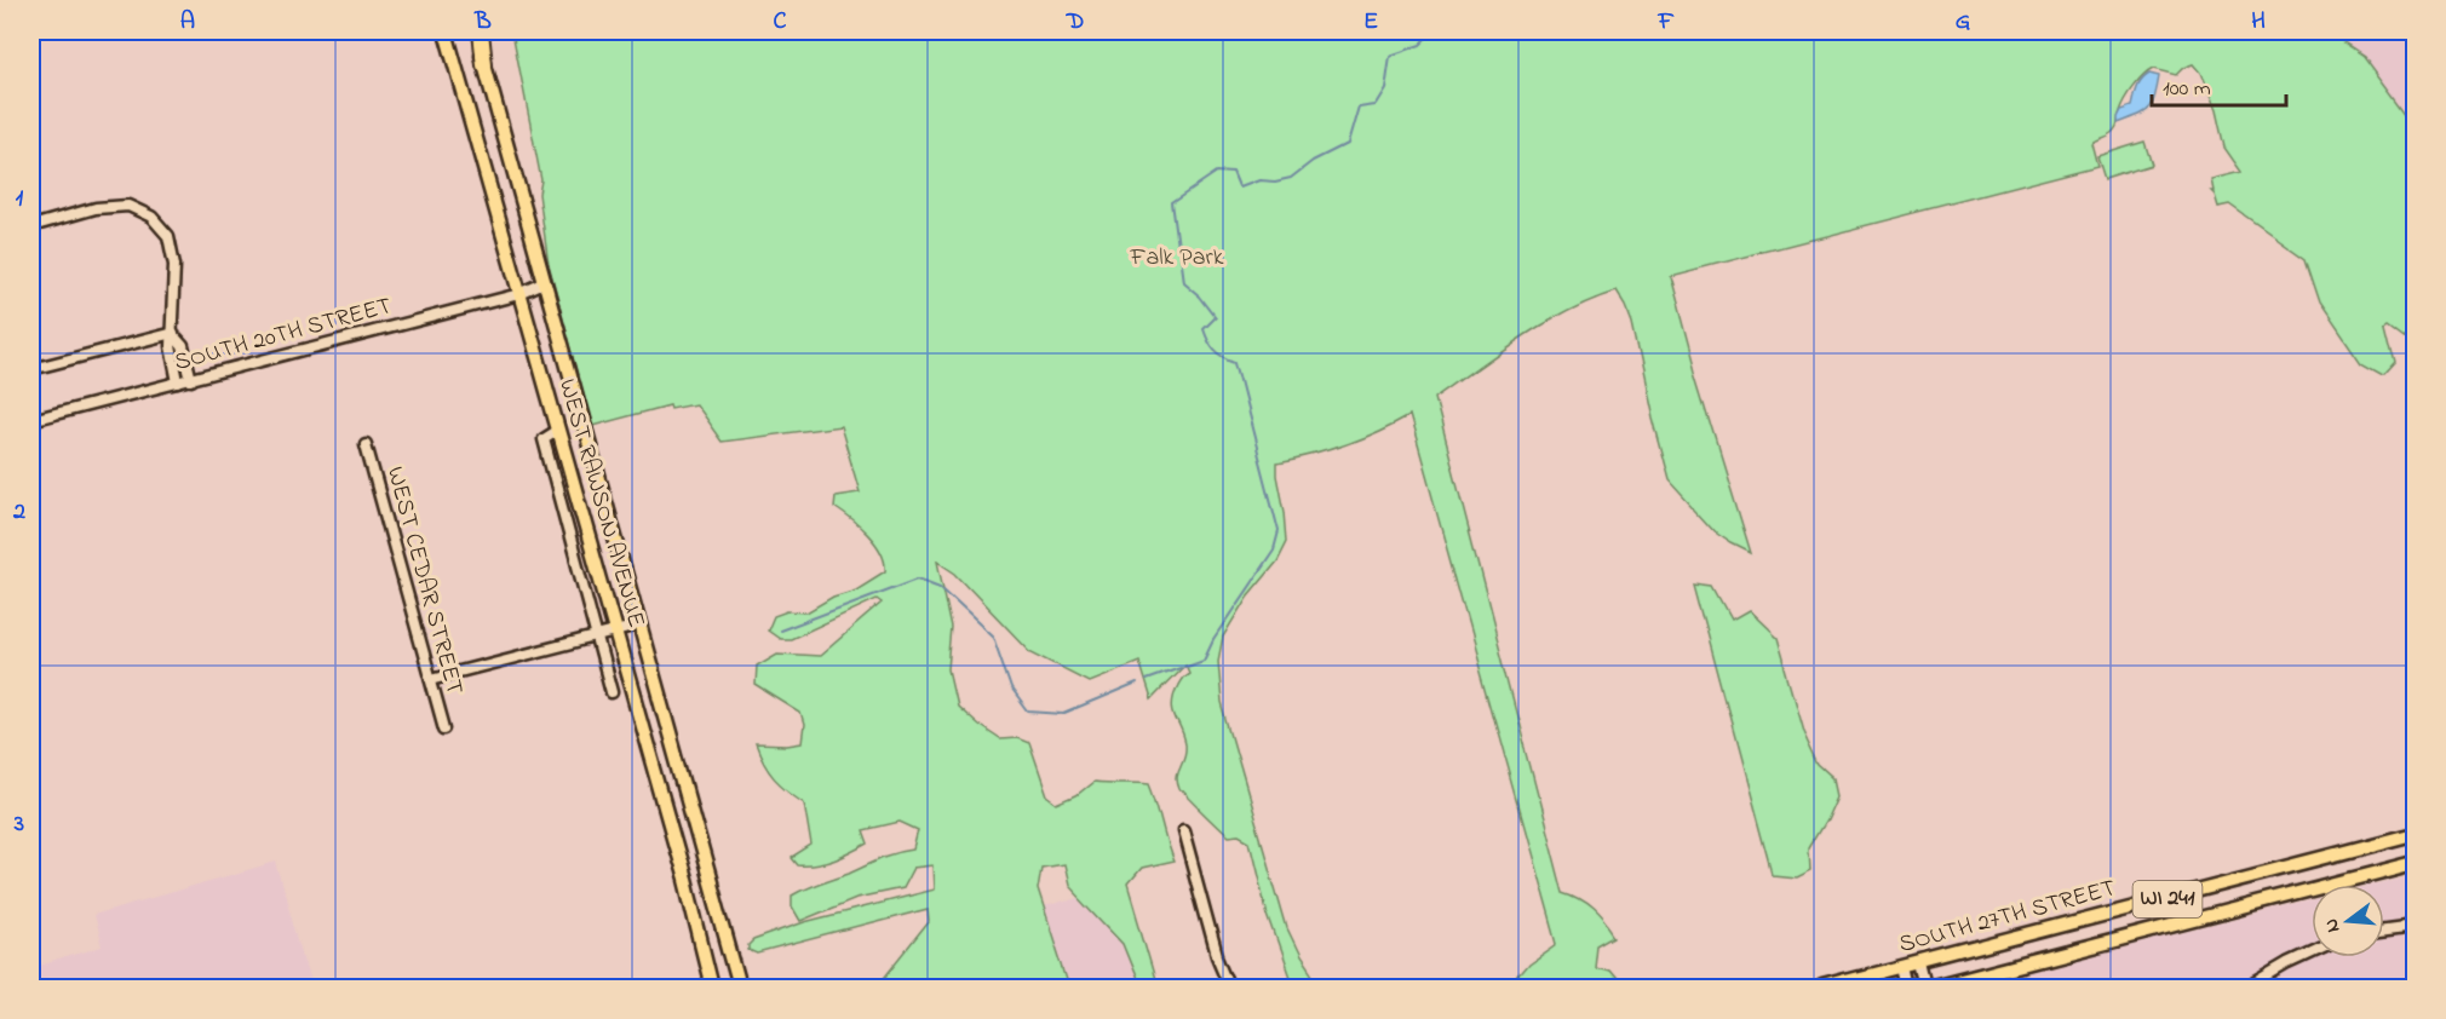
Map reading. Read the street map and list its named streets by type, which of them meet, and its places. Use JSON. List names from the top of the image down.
{
  "streets": {
    "main road": ["WEST RAWSON AVENUE", "WI 241", "SOUTH 27TH STREET"],
    "street": ["SOUTH 20TH STREET", "WEST CEDAR STREET"]
  },
  "crossings": [
    ["SOUTH 20TH STREET", "WEST RAWSON AVENUE"]
  ],
  "parks": ["Falk Park"],
  "scale_bar": "100 m",
  "north": "left",
  "grid": {
    "columns": [
      "A",
      "B",
      "C",
      "D",
      "E",
      "F",
      "G",
      "H"
    ],
    "rows": ["1", "2", "3"]
  }
}
